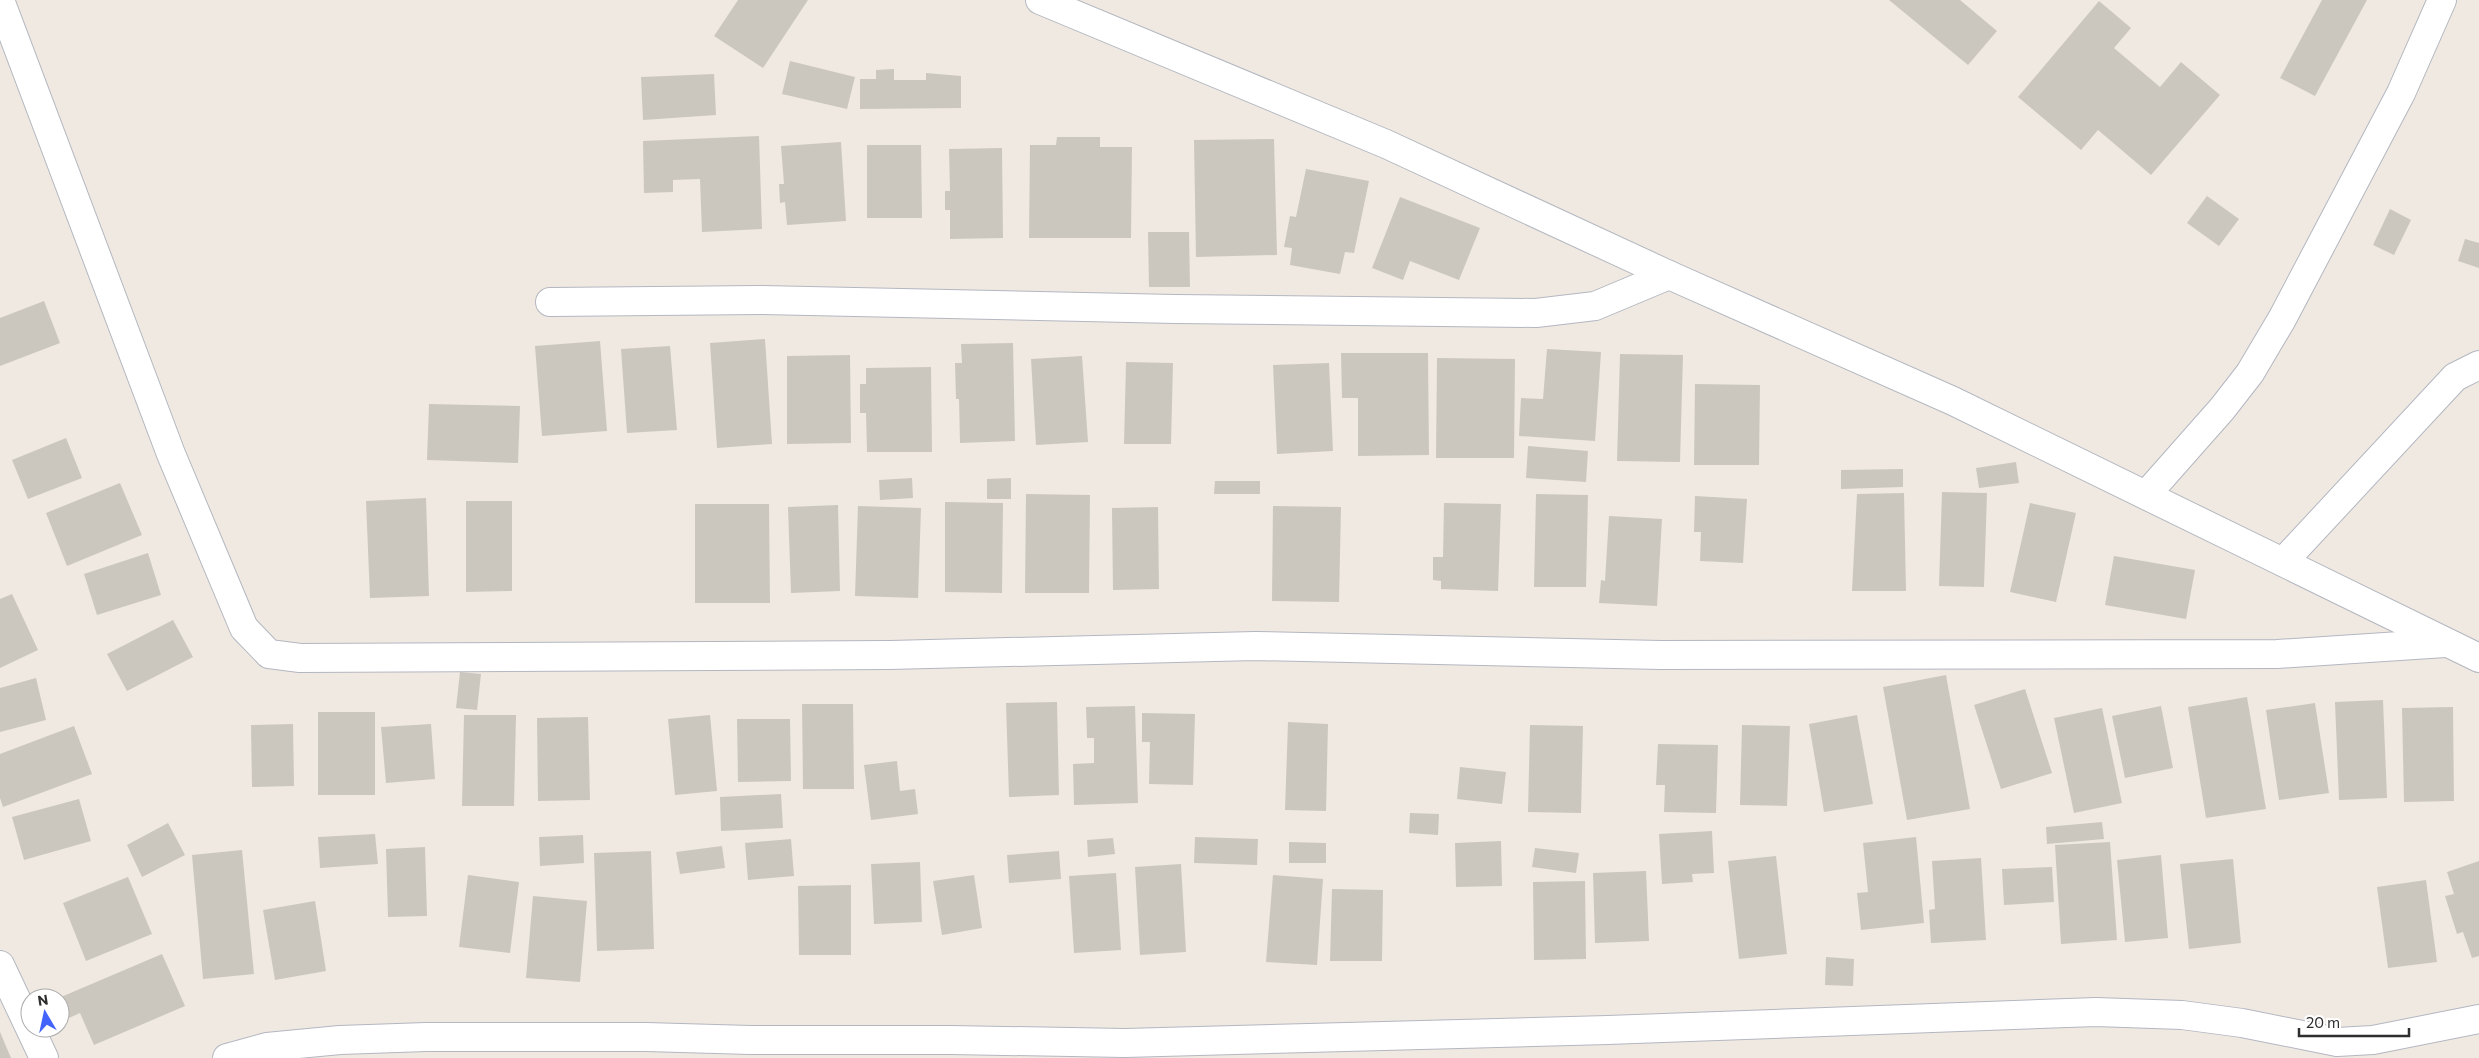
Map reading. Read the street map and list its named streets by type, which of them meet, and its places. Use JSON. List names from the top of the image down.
{
  "scale_bar": "20 m",
  "north": "top"
}
